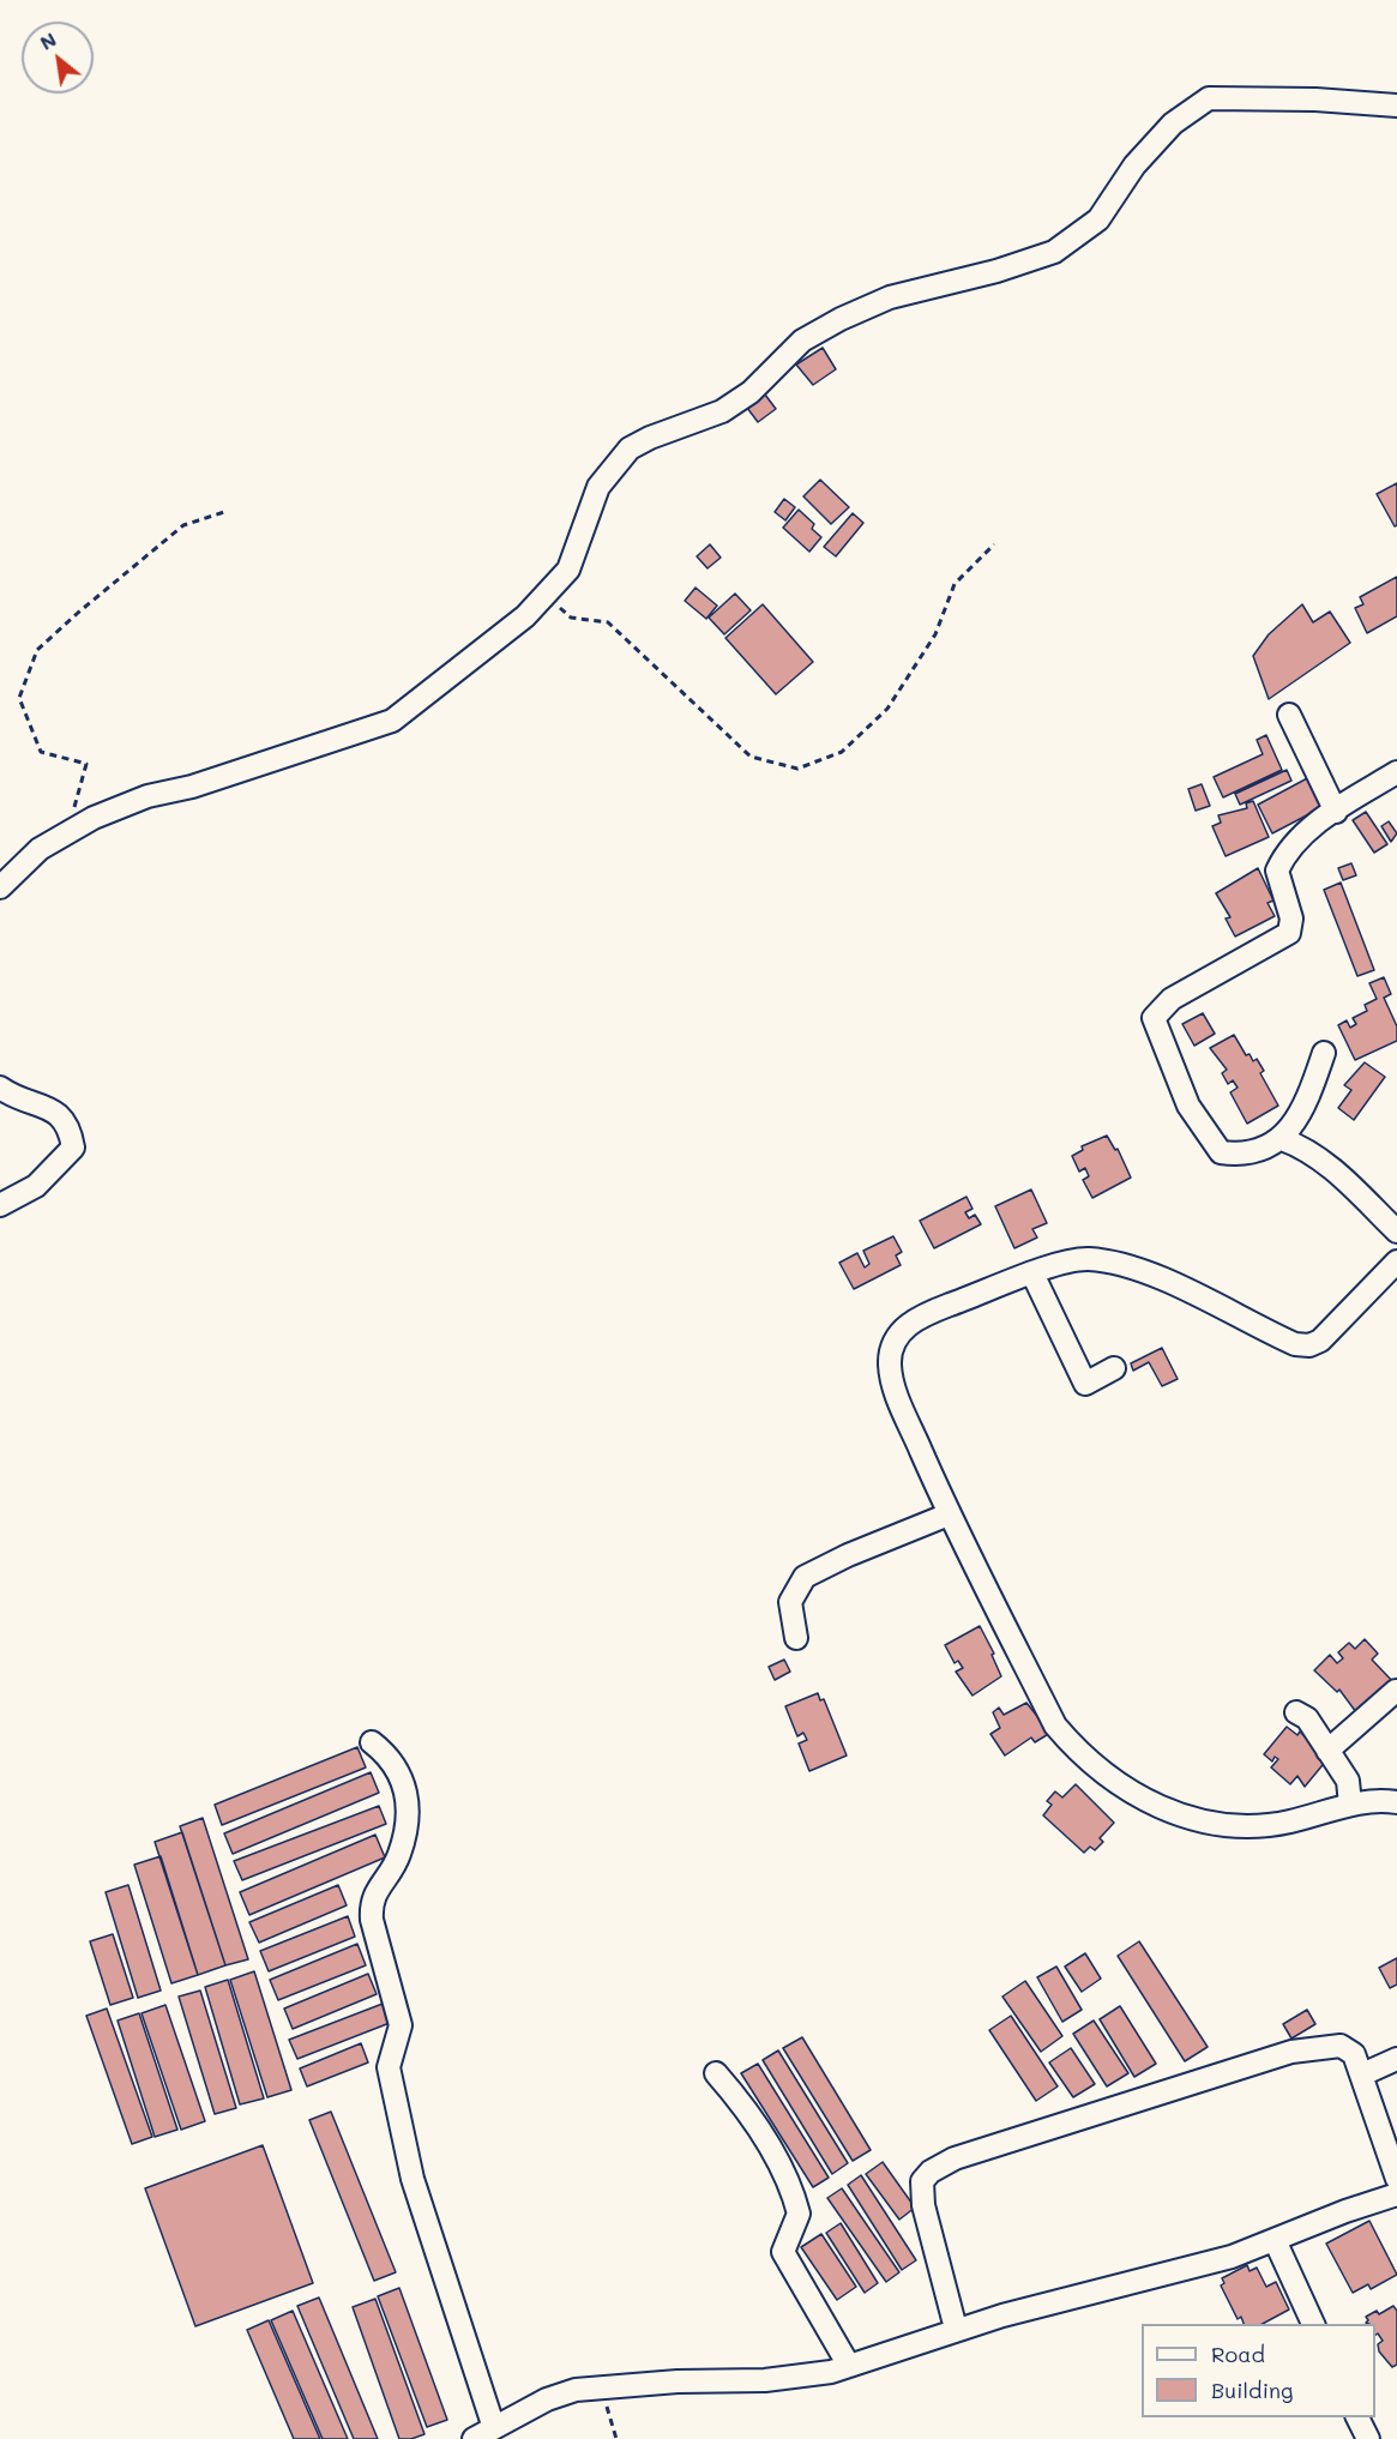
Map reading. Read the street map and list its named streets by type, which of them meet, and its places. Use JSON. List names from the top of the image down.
{
  "legend": ["Road", "Building"],
  "north": "top left"
}
